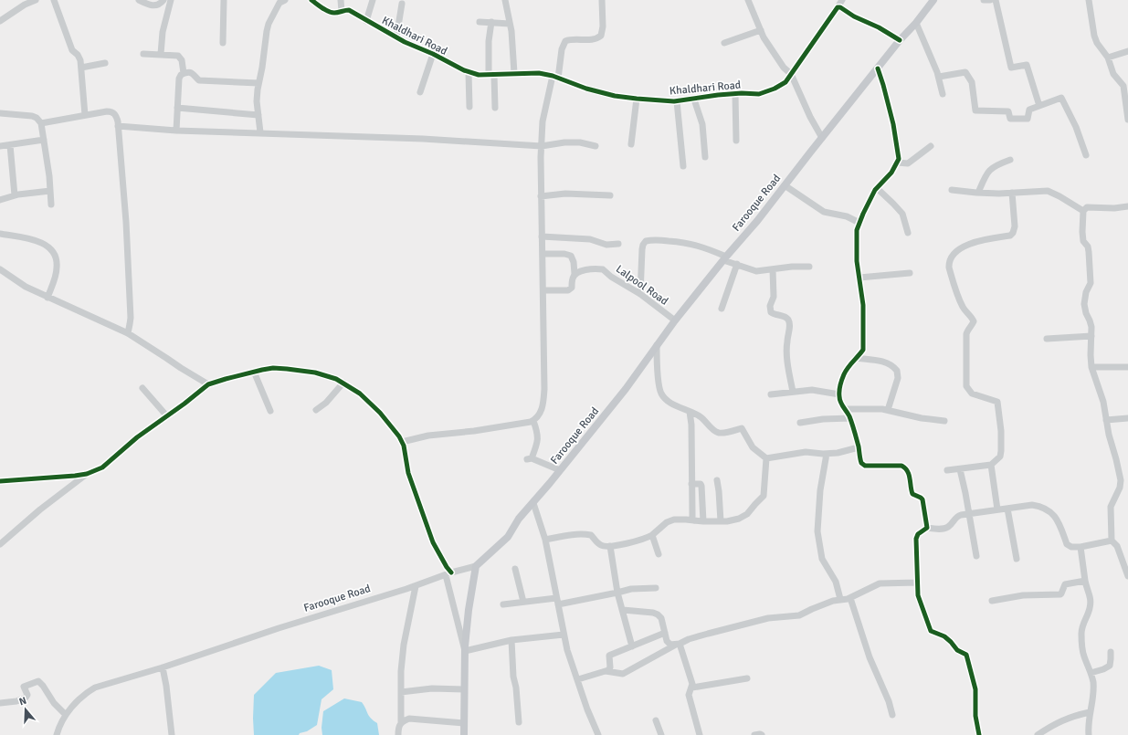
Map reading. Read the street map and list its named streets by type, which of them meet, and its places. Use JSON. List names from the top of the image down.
{
  "streets": {
    "main road": ["Farooque Road"],
    "street": ["Khaldhari Road", "Lalpool Road"]
  },
  "crossings": [
    ["Farooque Road", "Lalpool Road"]
  ],
  "north": "top"
}
